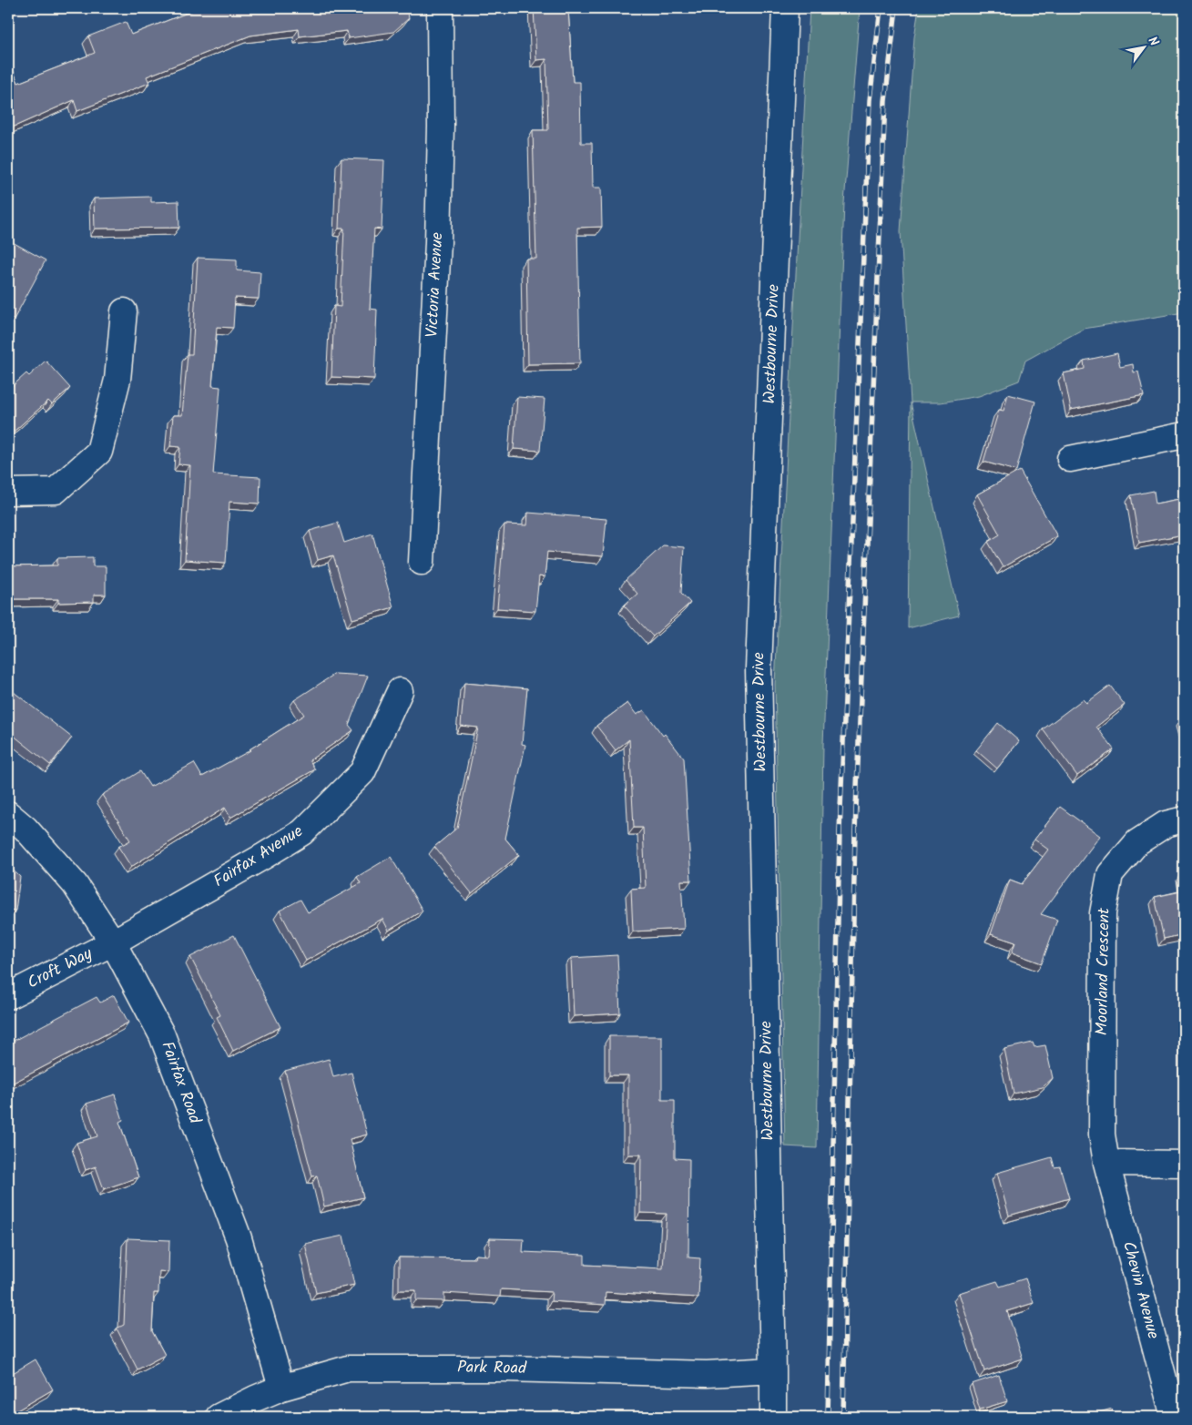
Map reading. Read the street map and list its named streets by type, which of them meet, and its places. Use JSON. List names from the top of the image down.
{
  "streets": {
    "street": [
      "Victoria Avenue",
      "Westbourne Drive",
      "Fairfax Avenue",
      "Croft Way",
      "Moorland Crescent",
      "Fairfax Road",
      "Chevin Avenue",
      "Park Road"
    ]
  },
  "crossings": [
    ["Westbourne Drive", "Park Road"],
    ["Fairfax Avenue", "Croft Way"],
    ["Fairfax Avenue", "Fairfax Road"],
    ["Croft Way", "Fairfax Road"],
    ["Moorland Crescent", "Chevin Avenue"],
    ["Fairfax Road", "Park Road"]
  ],
  "north": "top right"
}
